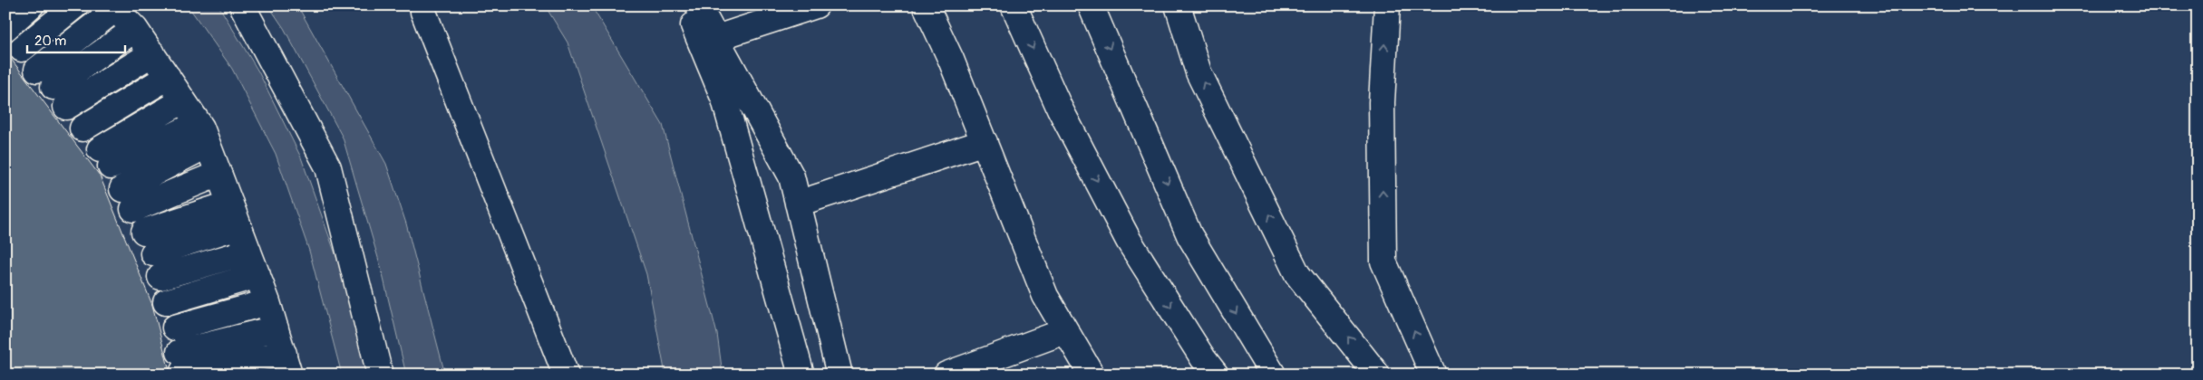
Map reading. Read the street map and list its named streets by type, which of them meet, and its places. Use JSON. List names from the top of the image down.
{
  "scale_bar": "20 m"
}
